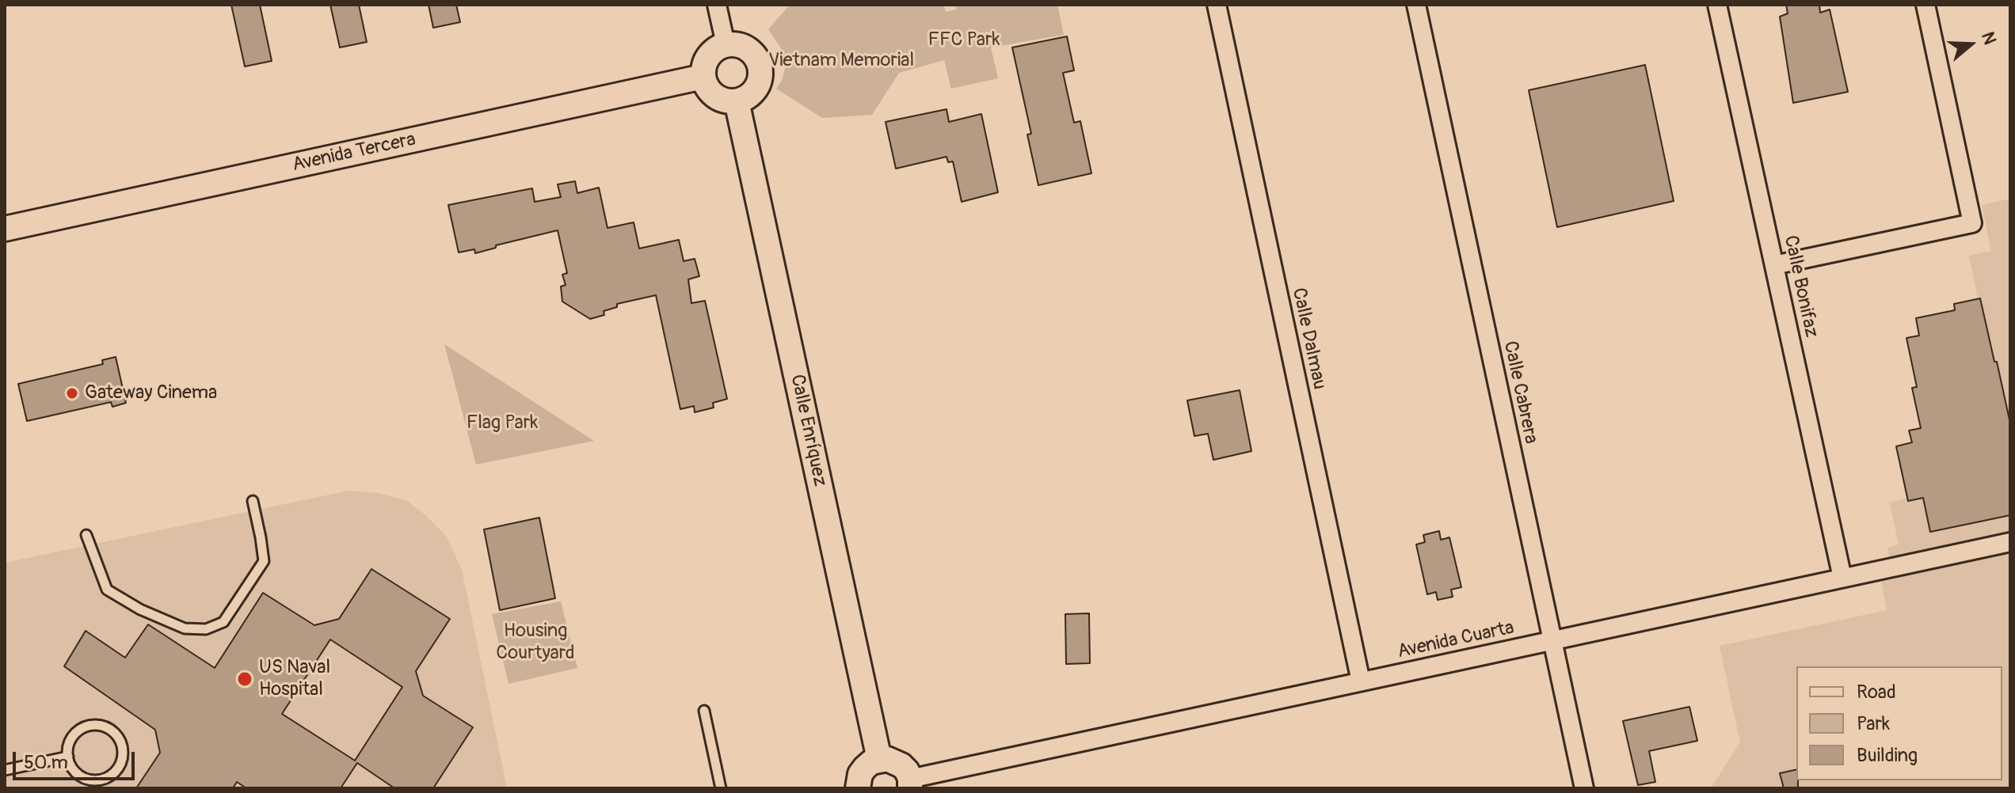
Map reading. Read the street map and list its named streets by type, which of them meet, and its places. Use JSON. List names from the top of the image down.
{
  "streets": {
    "street": [
      "Avenida Tercera",
      "Calle Bonifaz",
      "Calle Dalmau",
      "Calle Cabrera",
      "Calle Enríquez",
      "Avenida Cuarta"
    ]
  },
  "crossings": [
    ["Avenida Tercera", "Calle Enríquez"],
    ["Calle Bonifaz", "Avenida Cuarta"],
    ["Calle Dalmau", "Avenida Cuarta"],
    ["Calle Cabrera", "Avenida Cuarta"]
  ],
  "parks": [
    "FFC Park",
    "Vietnam Memorial",
    "Flag Park",
    "Housing Courtyard"
  ],
  "places": ["Gateway Cinema", "US Naval Hospital"],
  "legend": ["Road", "Park", "Building"],
  "scale_bar": "50 m",
  "north": "right"
}
